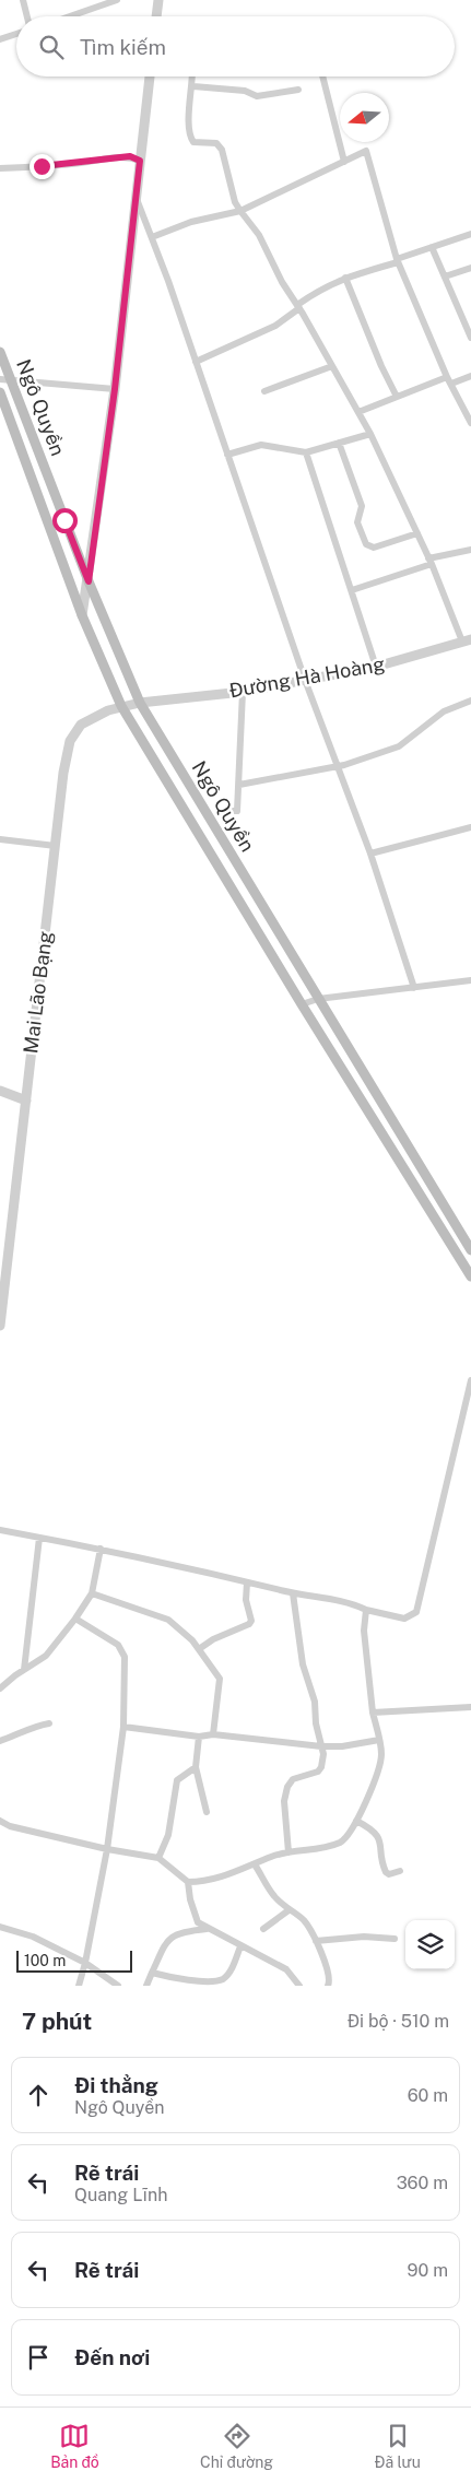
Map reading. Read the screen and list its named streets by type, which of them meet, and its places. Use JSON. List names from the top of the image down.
{
  "streets": {
    "main road": ["Ngô Quyền"],
    "street": ["Đường Hà Hoàng", "Mai Lão Bạng"]
  },
  "crossings": [
    ["Ngô Quyền", "Đường Hà Hoàng"],
    ["Ngô Quyền", "Mai Lão Bạng"],
    ["Đường Hà Hoàng", "Mai Lão Bạng"]
  ],
  "scale_bar": "100 m",
  "north": "left",
  "page": {
    "search": "Tìm kiếm",
    "scale": "100 m",
    "heading": ["7 phút", "Đi bộ · 510 m"],
    "list": [
      ["Đi thẳng", "Ngô Quyền", "60 m"],
      ["Rẽ trái", "Quang Lĩnh", "360 m"],
      ["Rẽ trái", "90 m"],
      "Đến nơi"
    ],
    "nav": ["Bản đồ", "Chỉ đường", "Đã lưu"]
  }
}
